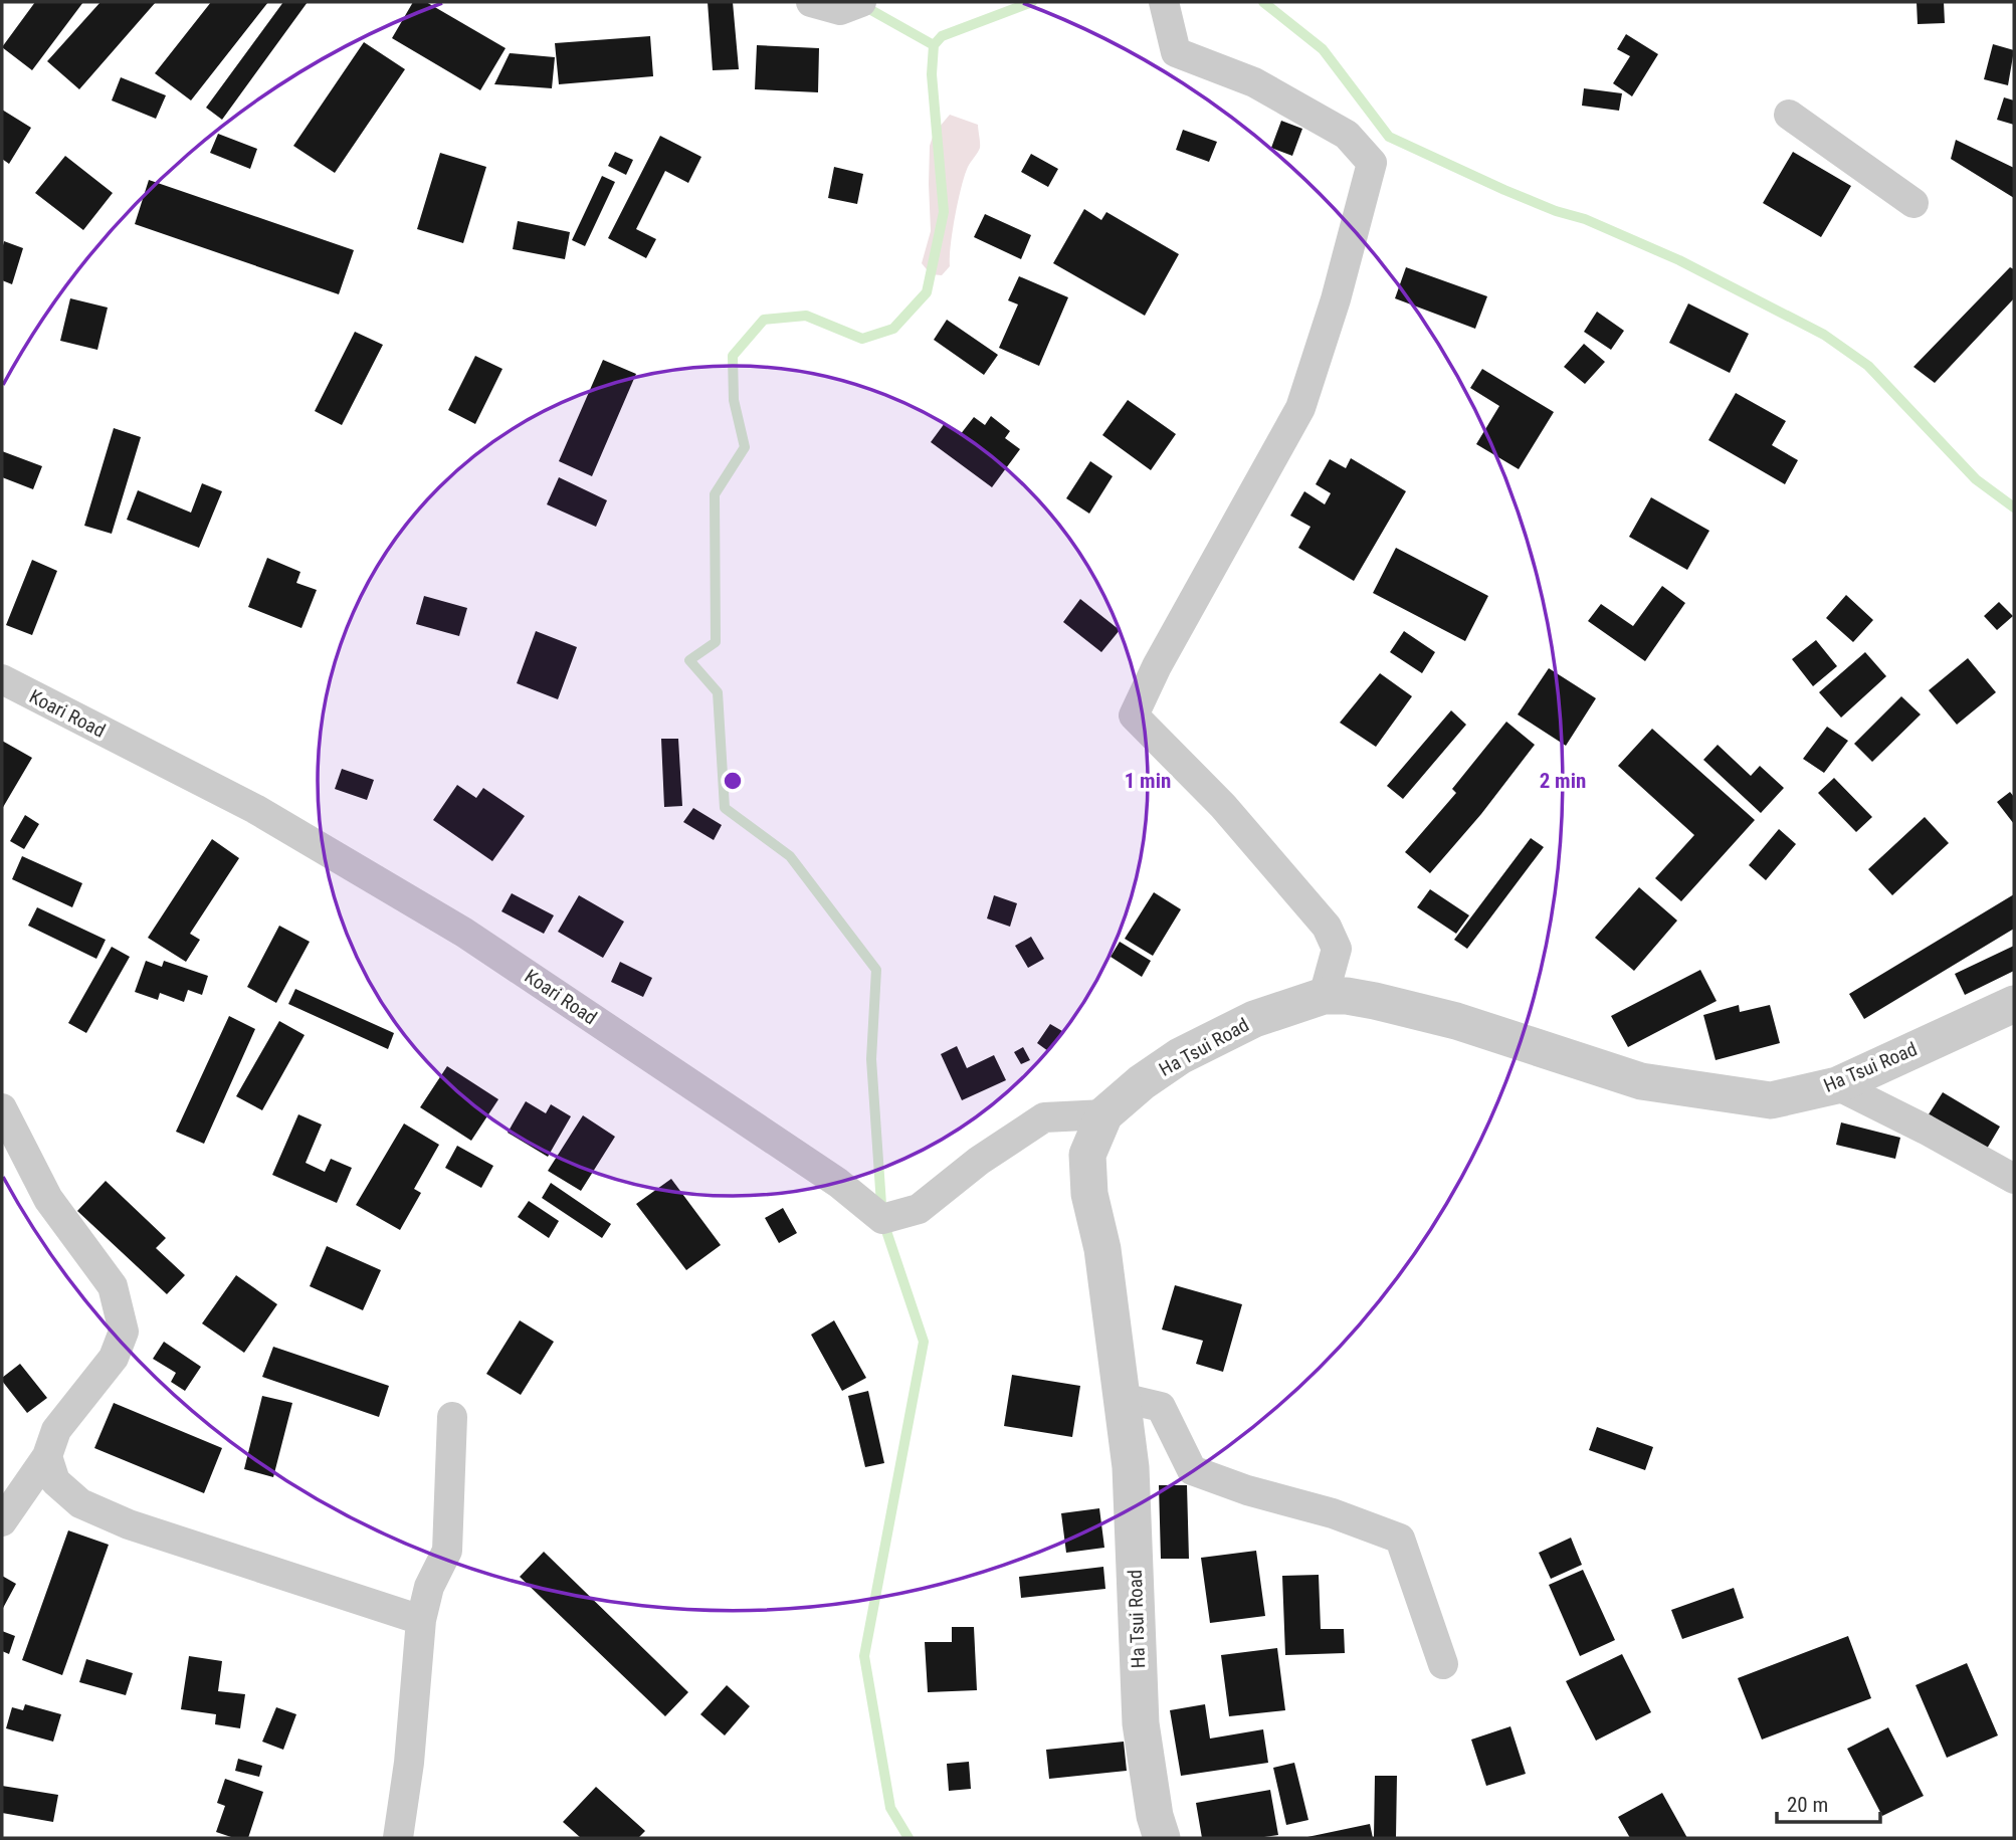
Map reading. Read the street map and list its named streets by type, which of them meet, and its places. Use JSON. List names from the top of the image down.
{
  "streets": {
    "street": ["Koari Road", "Ha Tsui Road"]
  },
  "crossings": [
    ["Koari Road", "Ha Tsui Road"]
  ],
  "scale_bar": "20 m",
  "rings": ["1 min", "2 min"]
}
